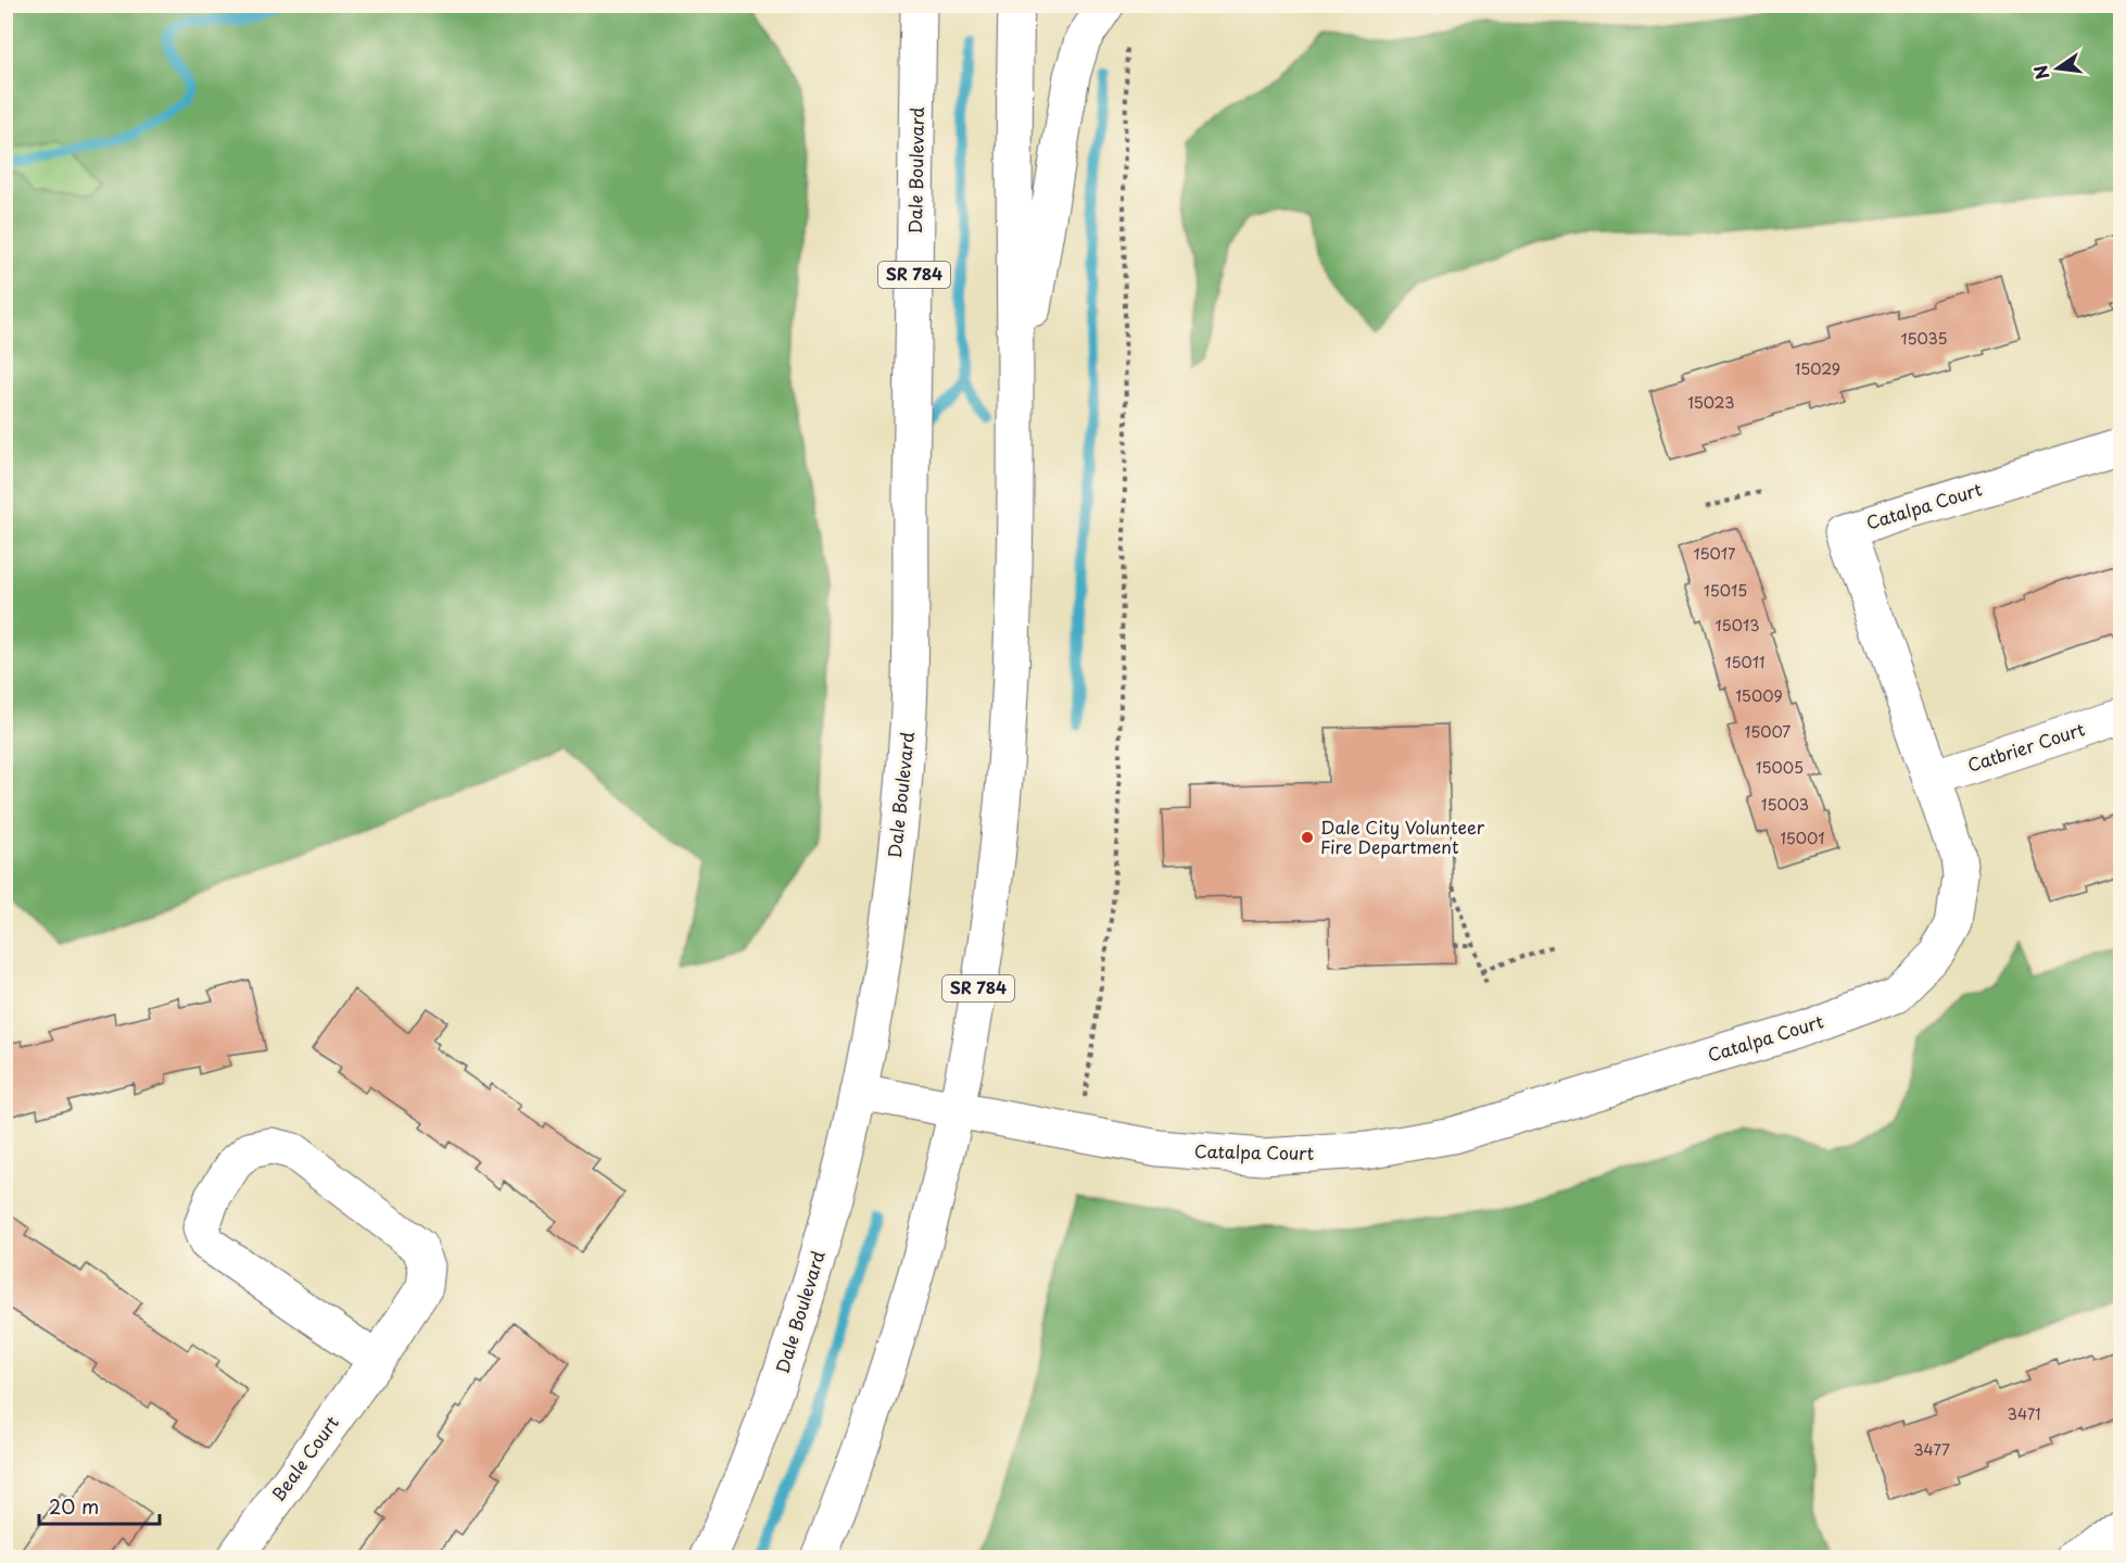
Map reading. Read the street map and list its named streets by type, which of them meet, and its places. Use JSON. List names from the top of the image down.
{
  "streets": {
    "main road": [
      "Dale Boulevard",
      "SR 784",
      "Catalpa Court",
      "Catbrier Court",
      "Beale Court"
    ]
  },
  "crossings": [
    ["Dale Boulevard", "Catalpa Court"],
    ["SR 784", "Catalpa Court"],
    ["Catalpa Court", "Catbrier Court"]
  ],
  "places": ["Dale City Volunteer Fire Department"],
  "house_numbers": [
    "15035",
    "15029",
    "15023",
    "15017",
    "15015",
    "15013",
    "15011",
    "15009",
    "15007",
    "15005",
    "15003",
    "15001",
    "3471",
    "3477"
  ],
  "scale_bar": "20 m",
  "north": "left"
}
